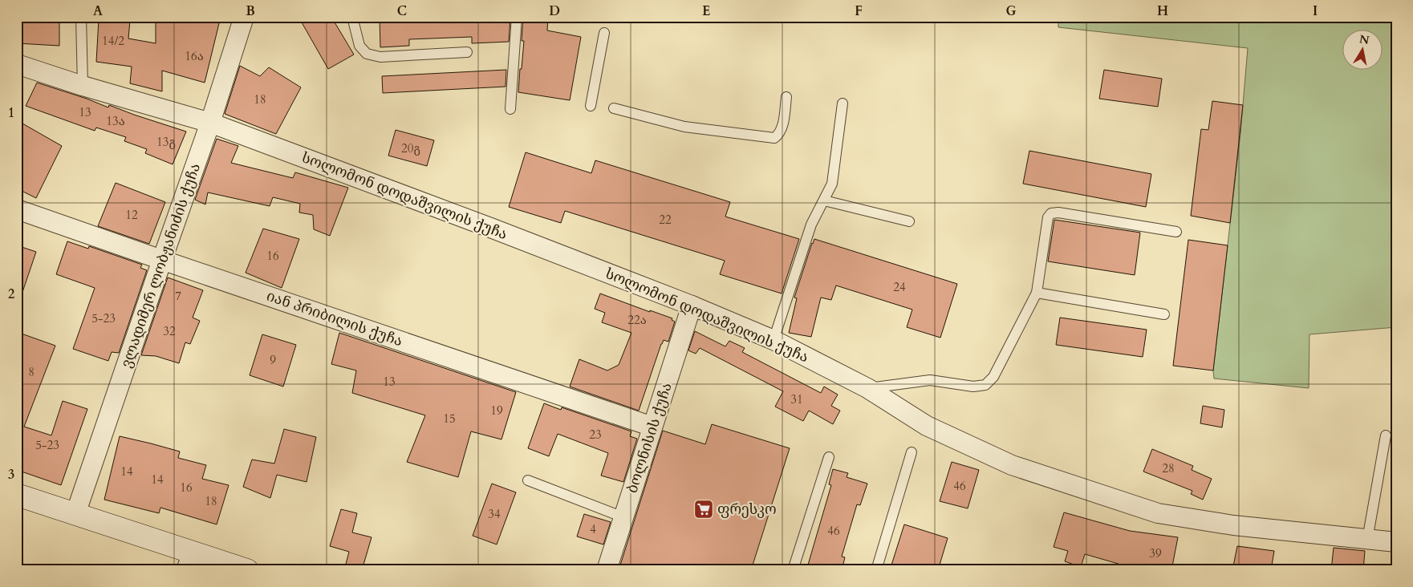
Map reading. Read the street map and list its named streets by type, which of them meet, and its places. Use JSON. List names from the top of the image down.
{
  "streets": {
    "street": [
      "სოლომონ დოდაშვილის ქუჩა",
      "ვლადიმერ ლობჟანიძის ქუჩა",
      "იან პრიბილის ქუჩა",
      "ბოლნისის ქუჩა"
    ]
  },
  "crossings": [
    ["სოლომონ დოდაშვილის ქუჩა", "ვლადიმერ ლობჟანიძის ქუჩა"],
    ["სოლომონ დოდაშვილის ქუჩა", "ბოლნისის ქუჩა"],
    ["ვლადიმერ ლობჟანიძის ქუჩა", "იან პრიბილის ქუჩა"],
    ["იან პრიბილის ქუჩა", "ბოლნისის ქუჩა"]
  ],
  "places": {
    "supermarket": ["ფრესკო"]
  },
  "house_numbers": [
    "14/2",
    "16ა",
    "18",
    "13",
    "13ა",
    "13გ",
    "20გ",
    "12",
    "22",
    "16",
    "24",
    "7",
    "5-23",
    "22ა",
    "32",
    "9",
    "8",
    "13",
    "31",
    "19",
    "15",
    "23",
    "5-23",
    "28",
    "14",
    "14",
    "46",
    "16",
    "18",
    "34",
    "4",
    "46",
    "39"
  ],
  "north": "top",
  "grid": {
    "columns": [
      "A",
      "B",
      "C",
      "D",
      "E",
      "F",
      "G",
      "H",
      "I"
    ],
    "rows": ["1", "2", "3"]
  }
}
